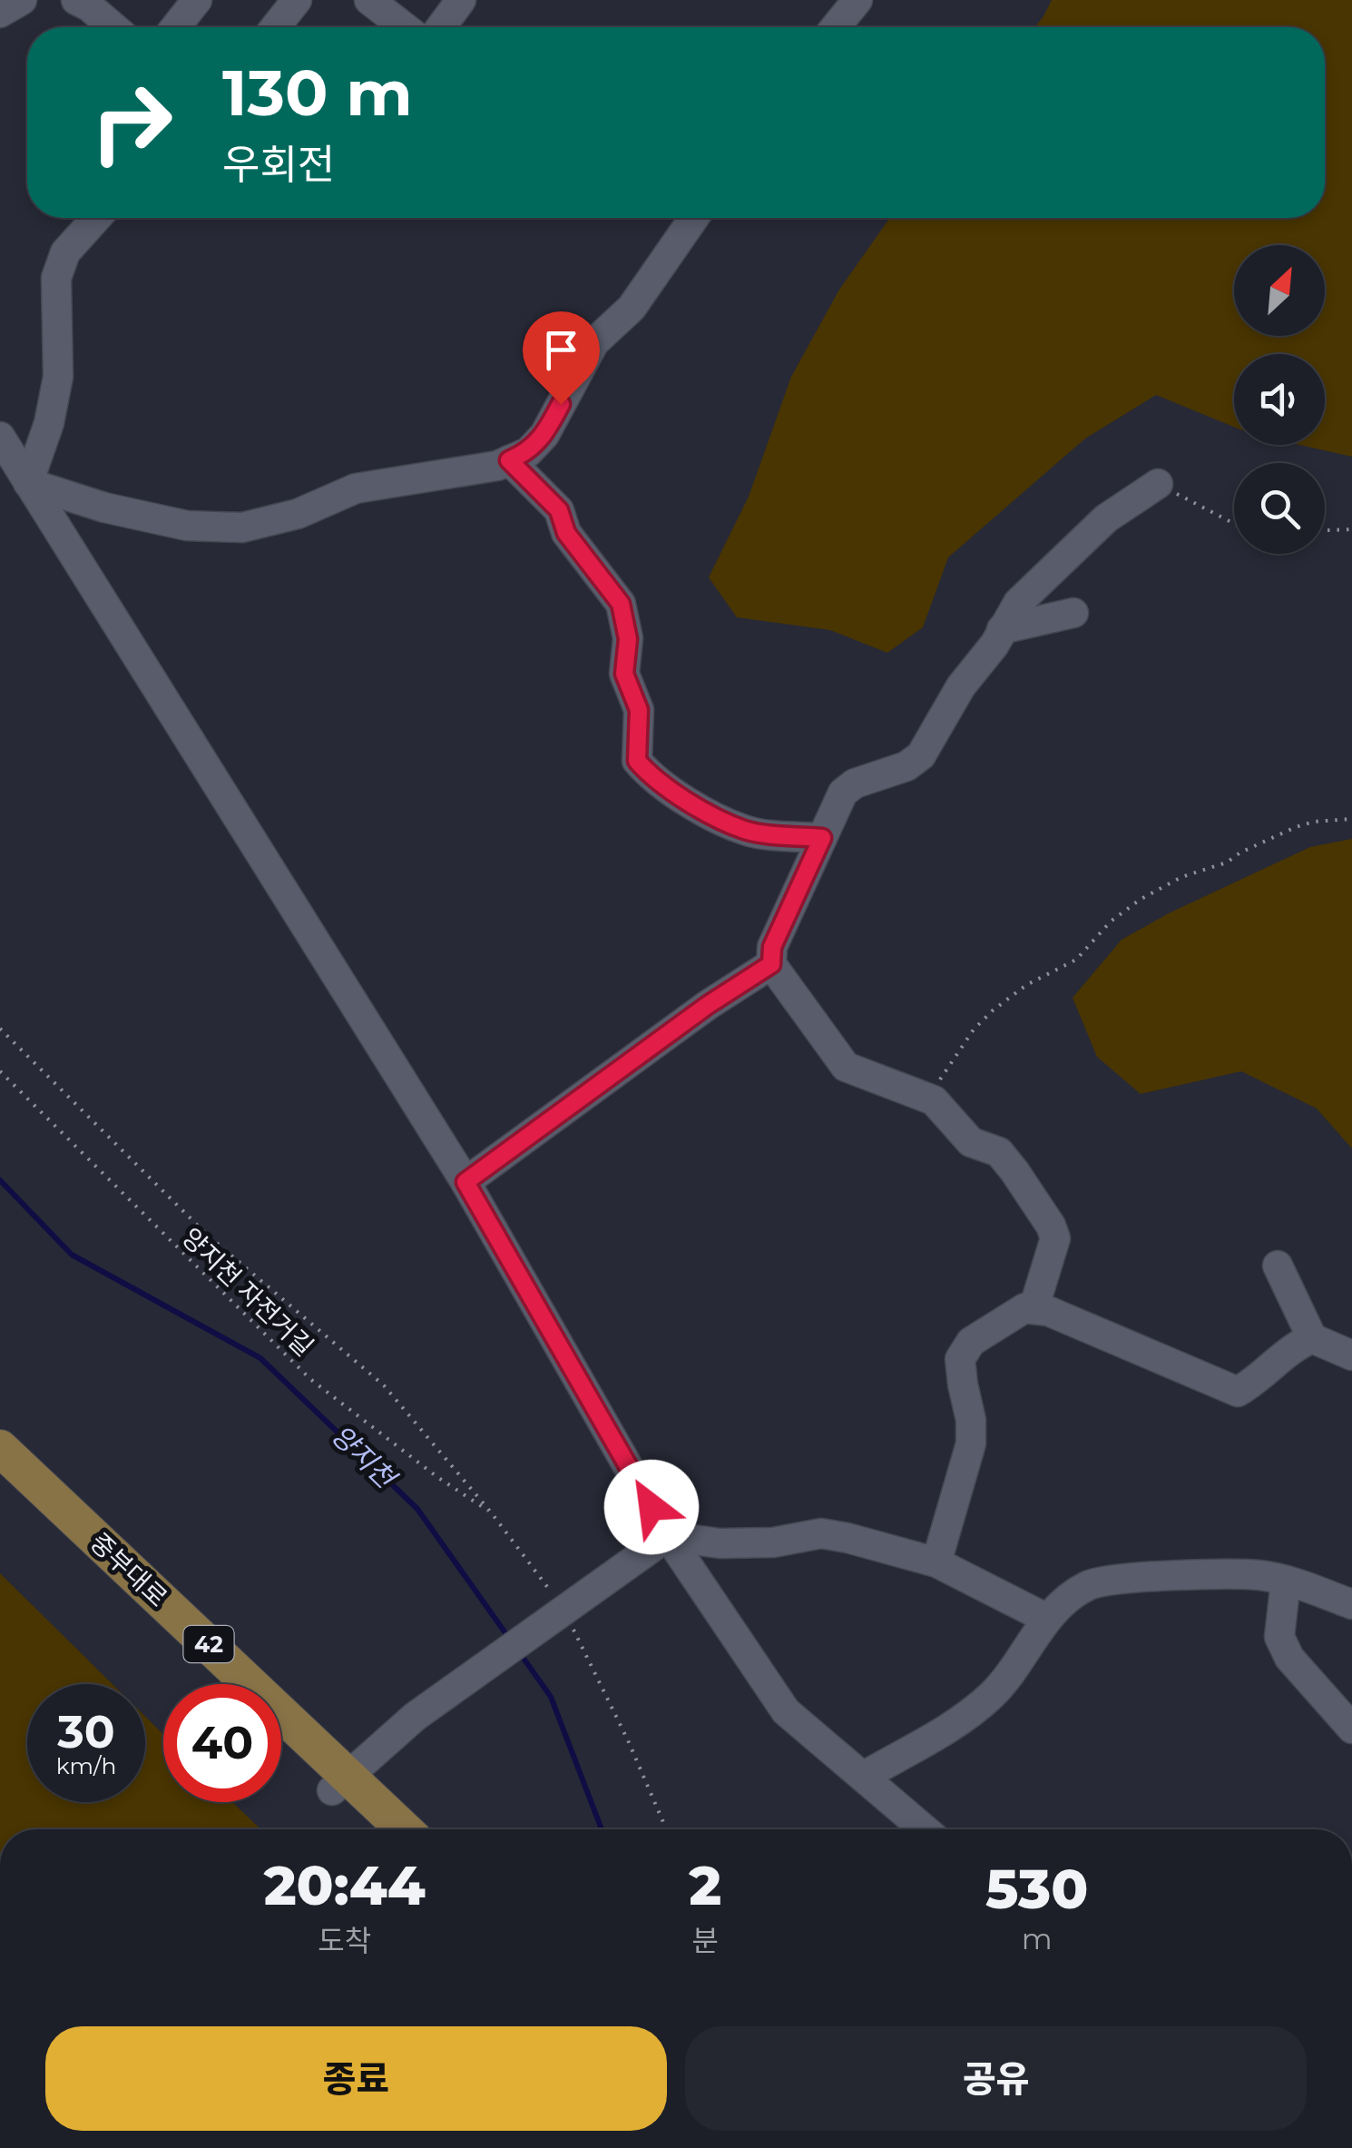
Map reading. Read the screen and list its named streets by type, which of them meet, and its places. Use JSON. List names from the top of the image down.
{
  "streets": {
    "main road": ["중부대로", "42"],
    "path": ["양지천 자전거길"]
  },
  "water": ["양지천"],
  "north": "top right",
  "page": {
    "turn": ["130 m", "우회전"],
    "speed": "30 km/h",
    "limit": "40",
    "eta": [
      "20:44",
      "도착",
      "2",
      "분",
      "530",
      "m"
    ],
    "buttons": ["종료", "공유"]
  }
}
